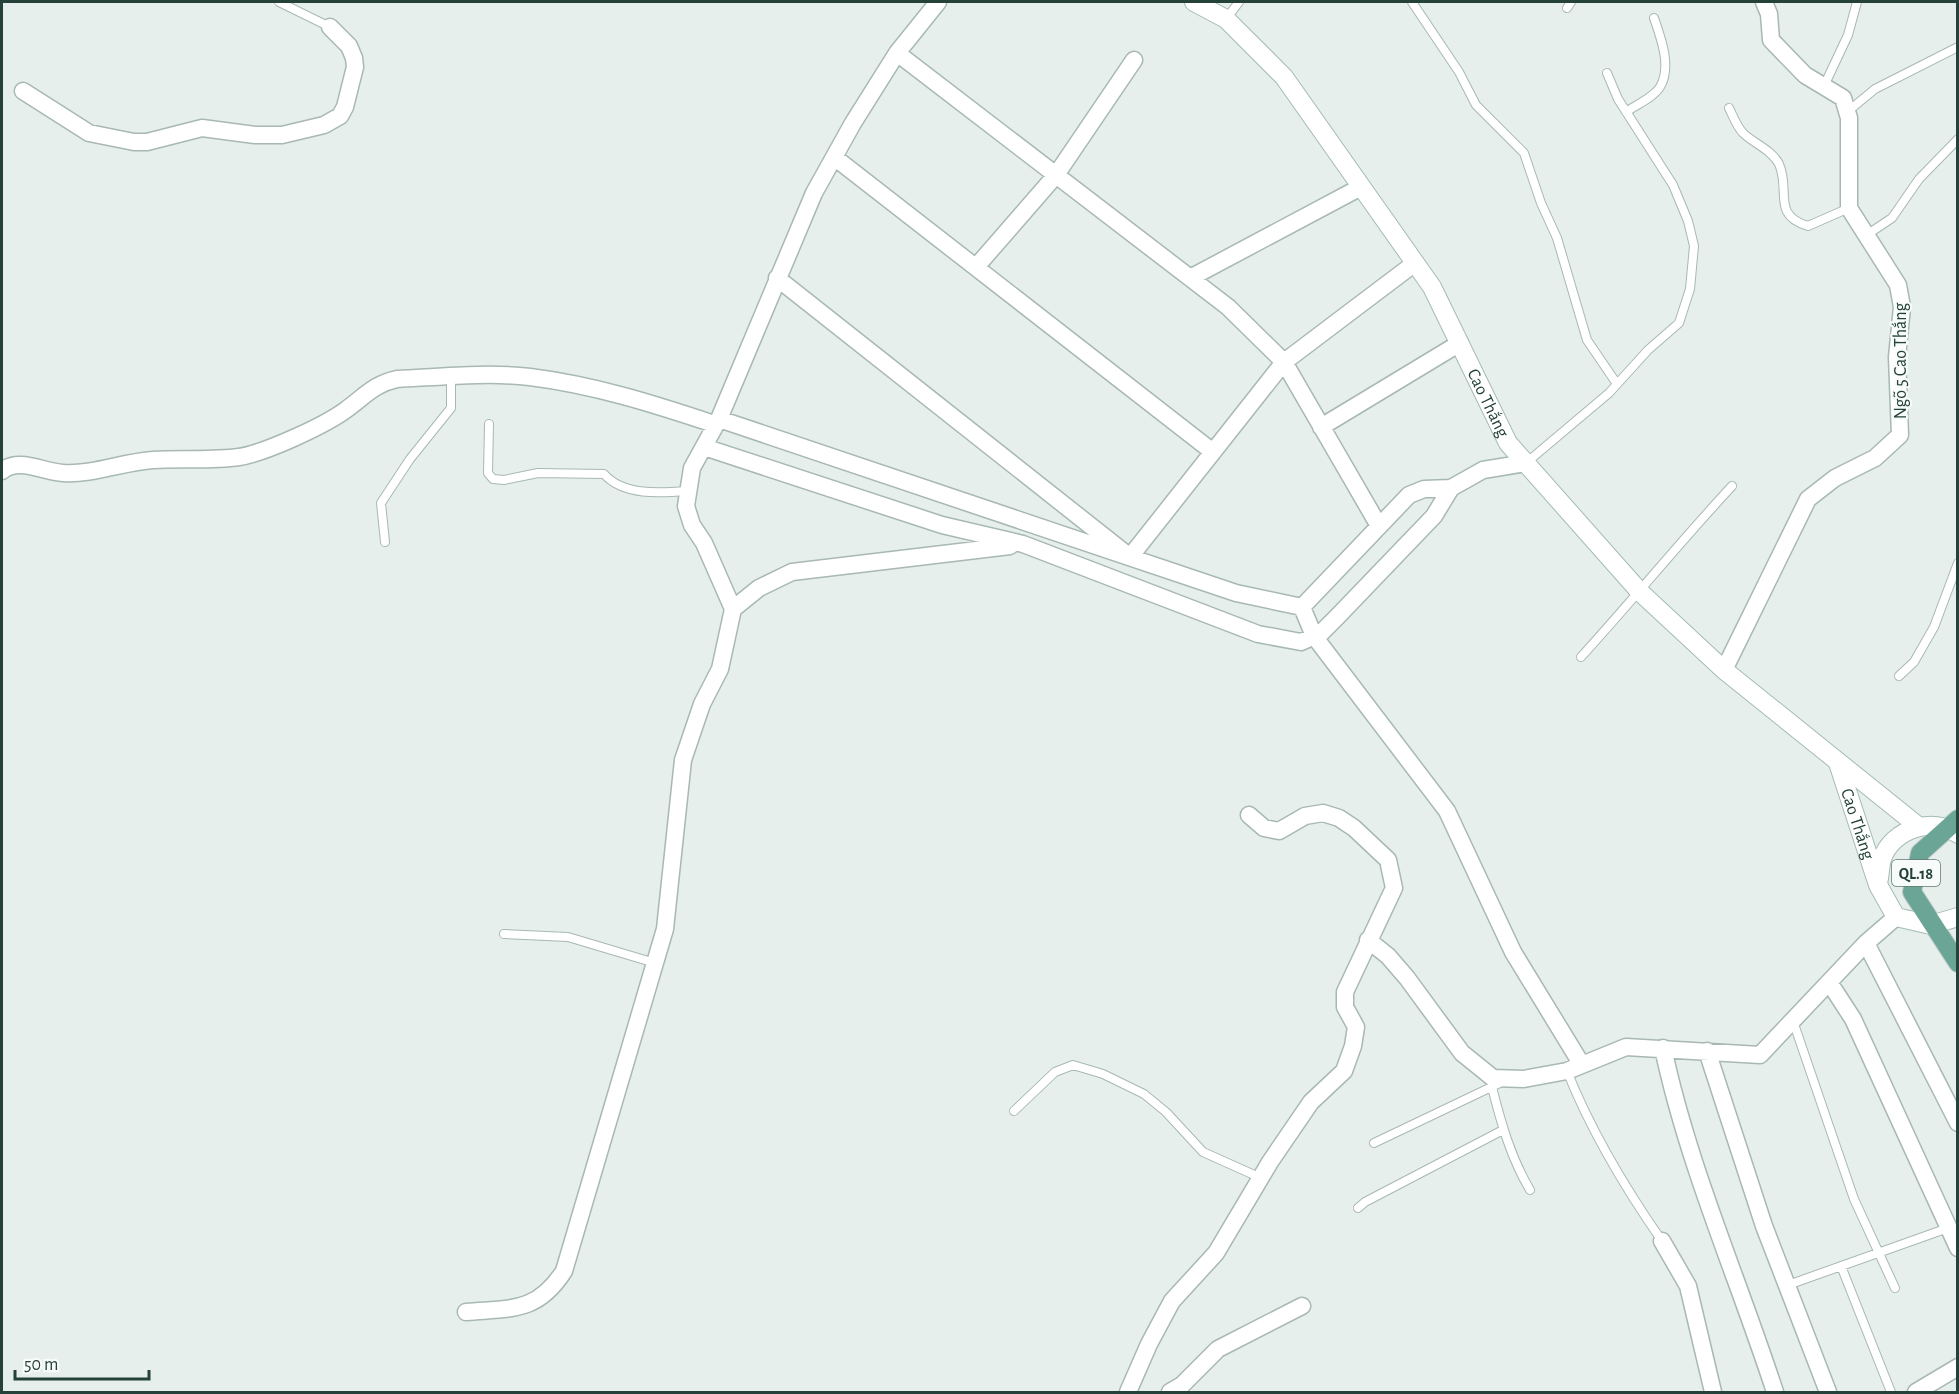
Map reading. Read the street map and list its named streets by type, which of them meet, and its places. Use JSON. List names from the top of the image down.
{
  "streets": {
    "main road": ["Cao Thắng", "QL.18"],
    "street": ["Ngõ 5 Cao Thắng"]
  },
  "crossings": [
    ["Ngõ 5 Cao Thắng", "Cao Thắng"]
  ],
  "scale_bar": "50 m"
}
